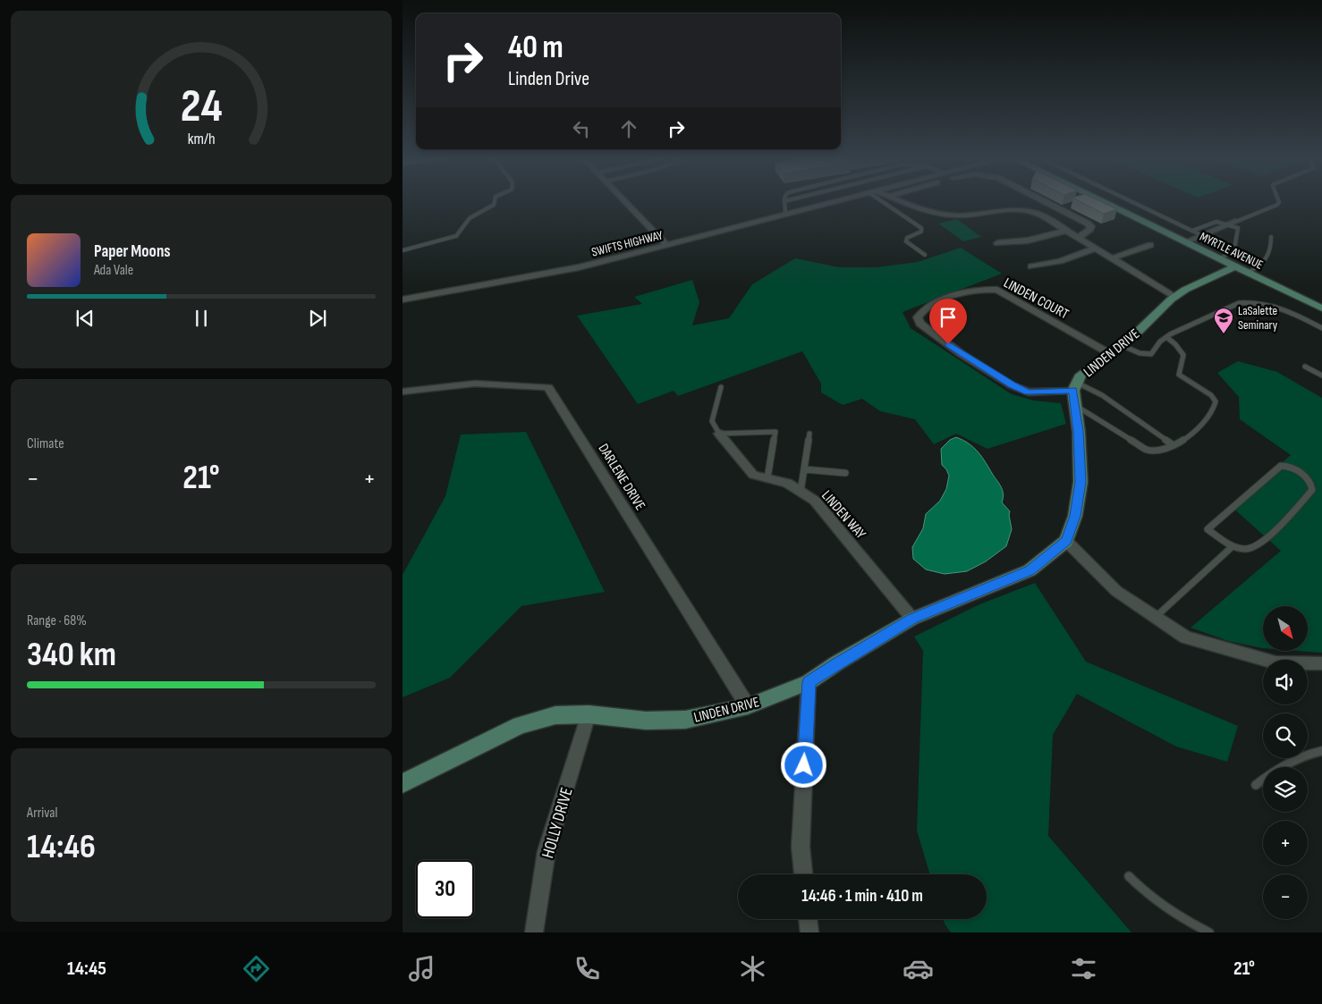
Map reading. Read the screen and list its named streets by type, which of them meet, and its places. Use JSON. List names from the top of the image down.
{
  "streets": {
    "street": [
      "SWIFTS HIGHWAY",
      "MYRTLE AVENUE",
      "LINDEN COURT",
      "LINDEN DRIVE",
      "DARLENE DRIVE",
      "LINDEN WAY",
      "HOLLY DRIVE"
    ]
  },
  "crossings": [
    ["MYRTLE AVENUE", "LINDEN DRIVE"],
    ["LINDEN COURT", "LINDEN DRIVE"],
    ["LINDEN DRIVE", "DARLENE DRIVE"],
    ["LINDEN DRIVE", "LINDEN WAY"],
    ["LINDEN DRIVE", "HOLLY DRIVE"]
  ],
  "places": {
    "school or university": ["LaSalette Seminary"]
  },
  "north": "bottom right",
  "page": {
    "turn": ["40 m", "Linden Drive"],
    "song": ["Paper Moons", "Ada Vale"],
    "tile": [
      "Climate",
      ["Range · 68%", "340 km"],
      ["Arrival", "14:46"]
    ],
    "heat": ["−", "21°", "+"],
    "map_buttons": ["+", "−"],
    "limit": "30",
    "trip": "14:46 · 1 min · 410 m",
    "tabs": ["14:45", "21°"],
    "gauge": ["24", "km/h"]
  }
}
